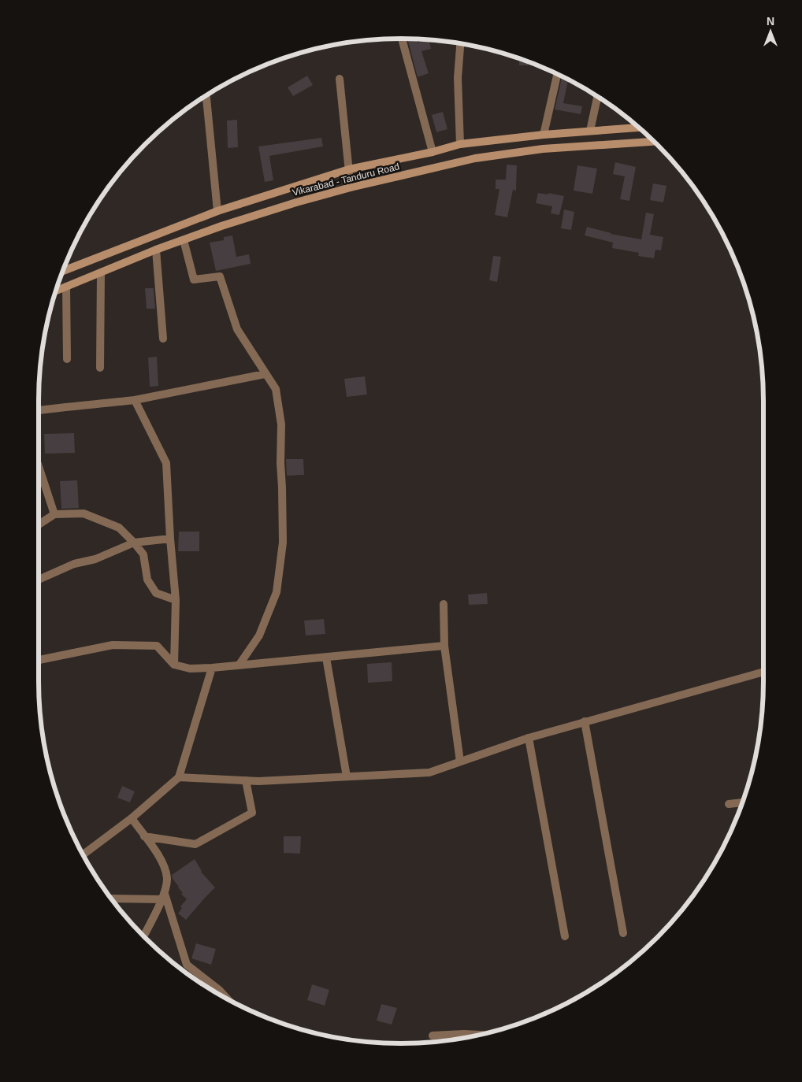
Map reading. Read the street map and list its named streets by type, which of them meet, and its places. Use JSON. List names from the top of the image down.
{
  "streets": {
    "main road": ["Vikarabad - Tanduru Road"]
  },
  "north": "top"
}
